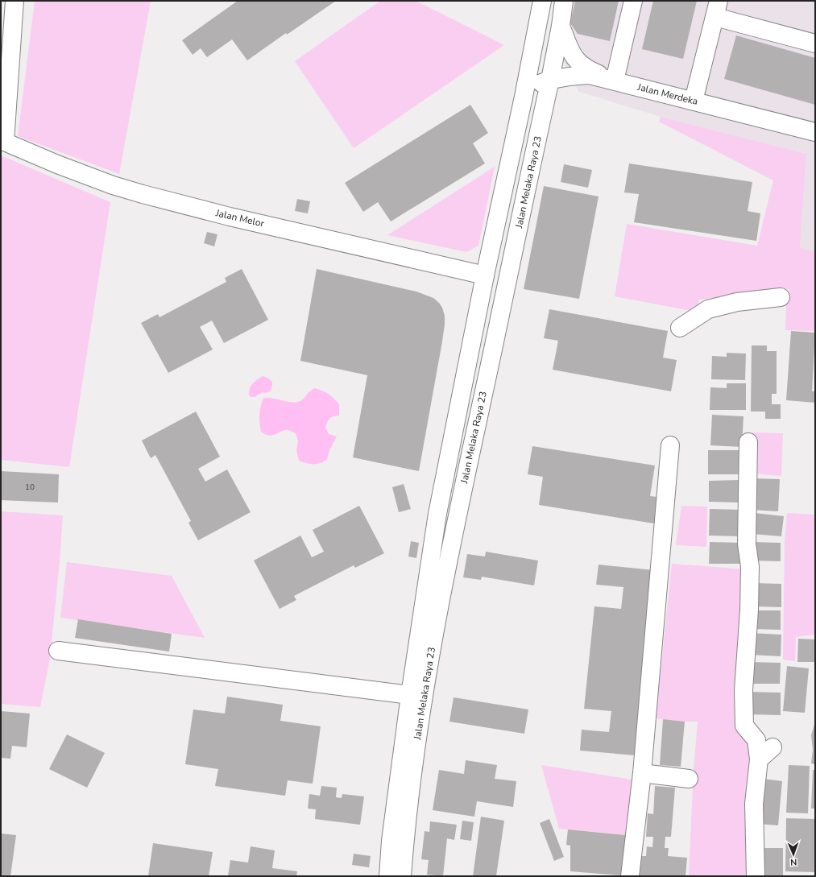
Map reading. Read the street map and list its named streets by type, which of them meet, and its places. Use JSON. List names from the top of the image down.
{
  "streets": {
    "main road": ["Jalan Merdeka", "Jalan Melaka Raya 23", "Jalan Melor"]
  },
  "crossings": [
    ["Jalan Merdeka", "Jalan Melaka Raya 23"],
    ["Jalan Melaka Raya 23", "Jalan Melor"]
  ],
  "house_numbers": ["10"],
  "north": "bottom"
}
